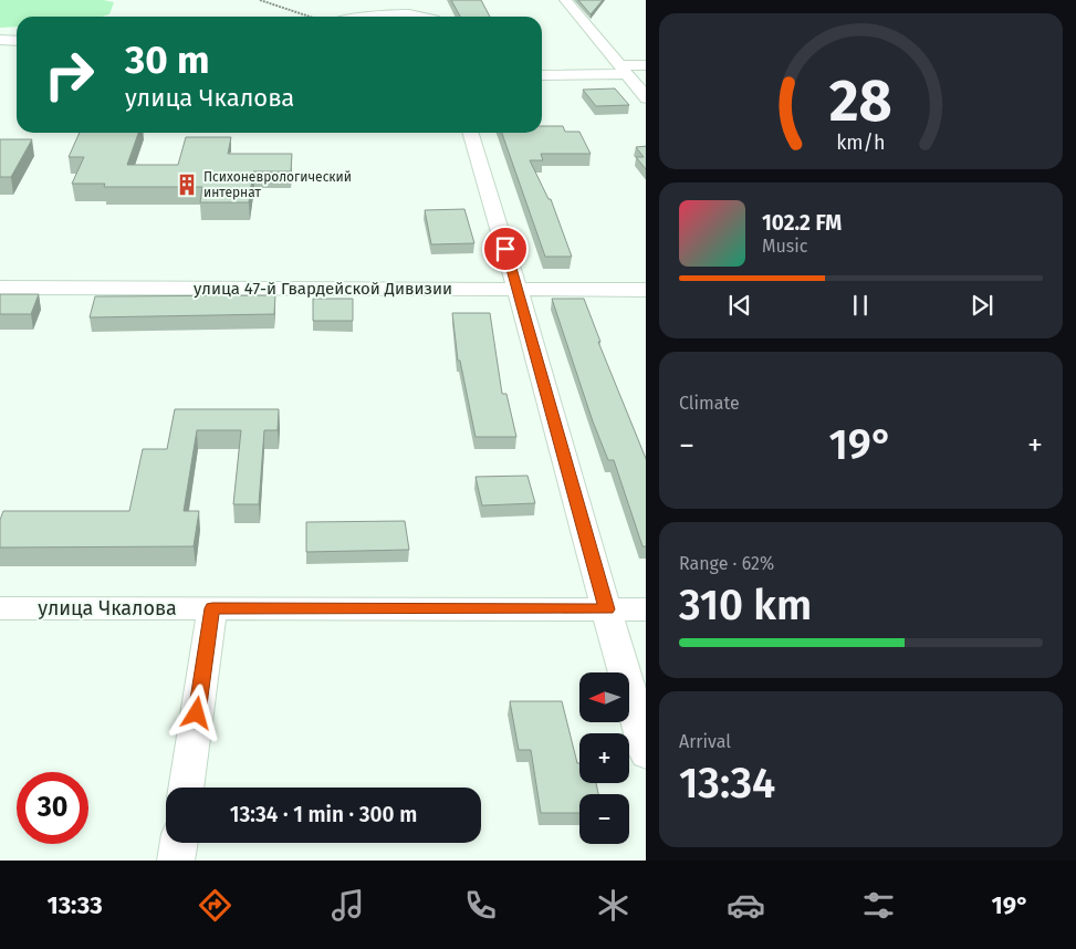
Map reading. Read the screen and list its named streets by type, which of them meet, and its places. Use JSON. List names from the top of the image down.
{
  "streets": {
    "street": ["улица 47-й Гвардейской Дивизии", "улица Чкалова"]
  },
  "places": {
    "building": ["Психоневрологический интернат"]
  },
  "north": "left",
  "page": {
    "turn": ["30 m", "улица Чкалова"],
    "song": ["102.2 FM", "Music"],
    "tile": [
      "Climate",
      ["Range · 62%", "310 km"],
      ["Arrival", "13:34"]
    ],
    "heat": ["−", "19°", "+"],
    "map_buttons": ["+", "−"],
    "limit": "30",
    "trip": "13:34 · 1 min · 300 m",
    "tabs": ["13:33", "19°"],
    "gauge": ["28", "km/h"]
  }
}
